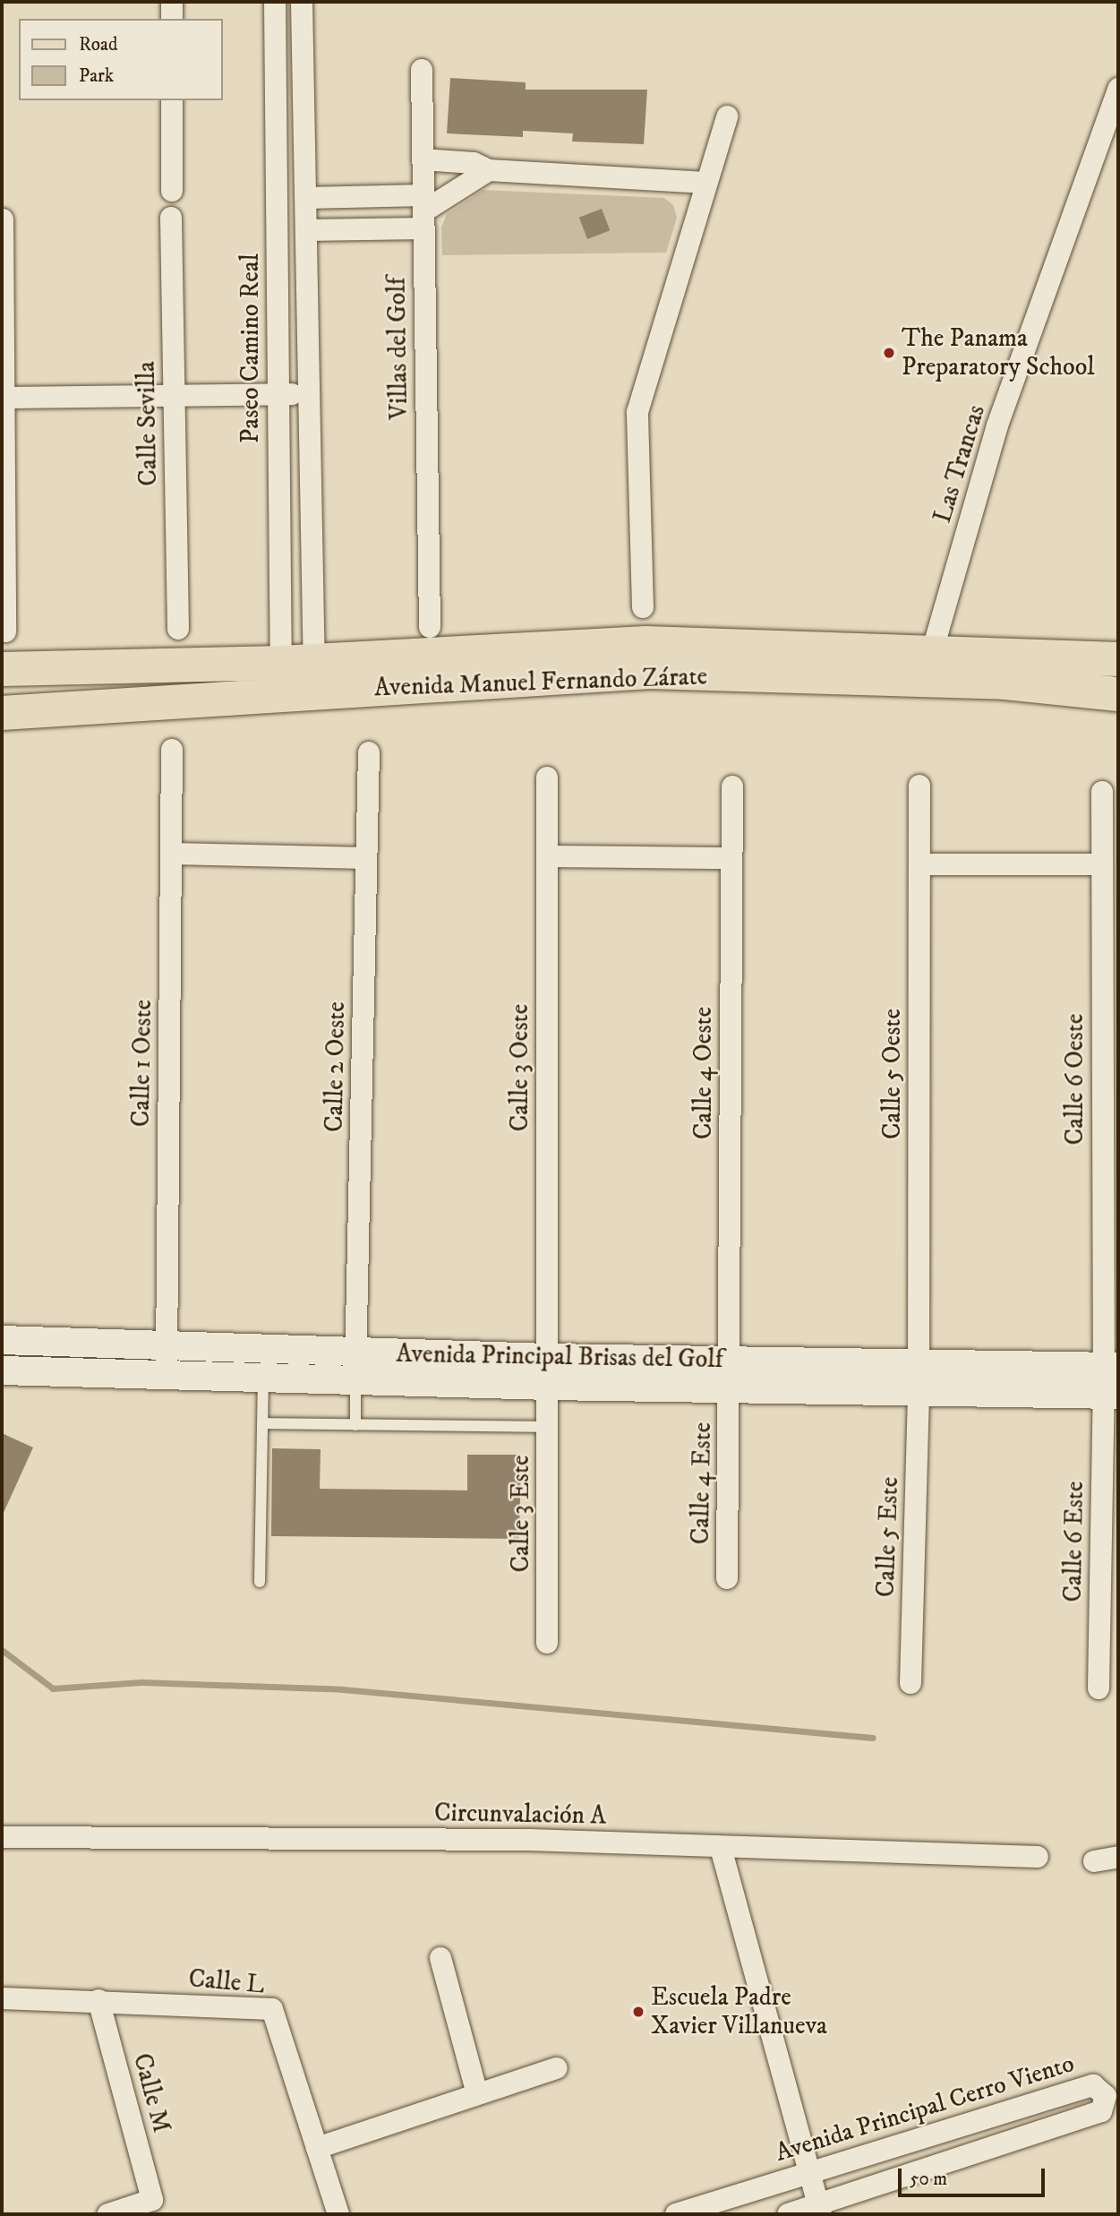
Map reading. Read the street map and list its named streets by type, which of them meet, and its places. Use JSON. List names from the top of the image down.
{
  "streets": {
    "main road": ["Avenida Manuel Fernando Zárate"],
    "street": [
      "Paseo Camino Real",
      "Villas del Golf",
      "Calle Sevilla",
      "Las Trancas",
      "Calle 1 Oeste",
      "Calle 2 Oeste",
      "Calle 3 Oeste",
      "Calle 4 Oeste",
      "Calle 5 Oeste",
      "Calle 6 Oeste",
      "Avenida Principal Brisas del Golf",
      "Calle 4 Este",
      "Calle 3 Este",
      "Calle 5 Este",
      "Calle 6 Este",
      "Circunvalación A",
      "Calle L",
      "Calle M",
      "Avenida Principal Cerro Viento"
    ]
  },
  "crossings": [
    ["Paseo Camino Real", "Avenida Manuel Fernando Zárate"],
    ["Las Trancas", "Avenida Manuel Fernando Zárate"],
    ["Calle 1 Oeste", "Avenida Principal Brisas del Golf"],
    ["Calle 2 Oeste", "Avenida Principal Brisas del Golf"],
    ["Calle 3 Oeste", "Avenida Principal Brisas del Golf"],
    ["Calle 3 Oeste", "Calle 3 Este"],
    ["Calle 4 Oeste", "Avenida Principal Brisas del Golf"],
    ["Calle 4 Oeste", "Calle 4 Este"],
    ["Calle 5 Oeste", "Avenida Principal Brisas del Golf"],
    ["Calle 5 Oeste", "Calle 5 Este"],
    ["Calle 6 Oeste", "Avenida Principal Brisas del Golf"],
    ["Calle 6 Oeste", "Calle 6 Este"],
    ["Avenida Principal Brisas del Golf", "Calle 4 Este"],
    ["Avenida Principal Brisas del Golf", "Calle 3 Este"],
    ["Avenida Principal Brisas del Golf", "Calle 5 Este"],
    ["Avenida Principal Brisas del Golf", "Calle 6 Este"],
    ["Calle L", "Calle M"]
  ],
  "places": ["The Panama Preparatory School", "Escuela Padre Xavier Villanueva"],
  "legend": ["Road", "Park"],
  "scale_bar": "50 m"
}
